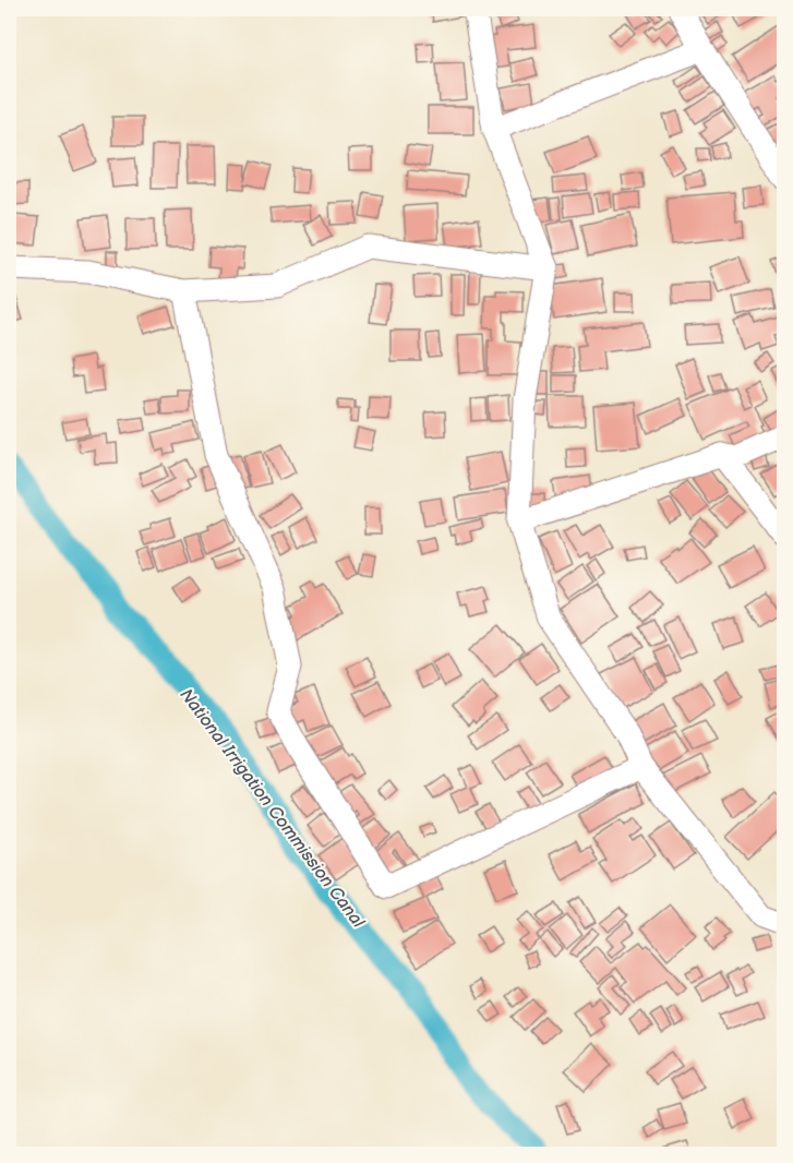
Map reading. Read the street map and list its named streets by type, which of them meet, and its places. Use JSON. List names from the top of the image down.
{
  "water": ["National Irrigation Commission Canal"]
}
